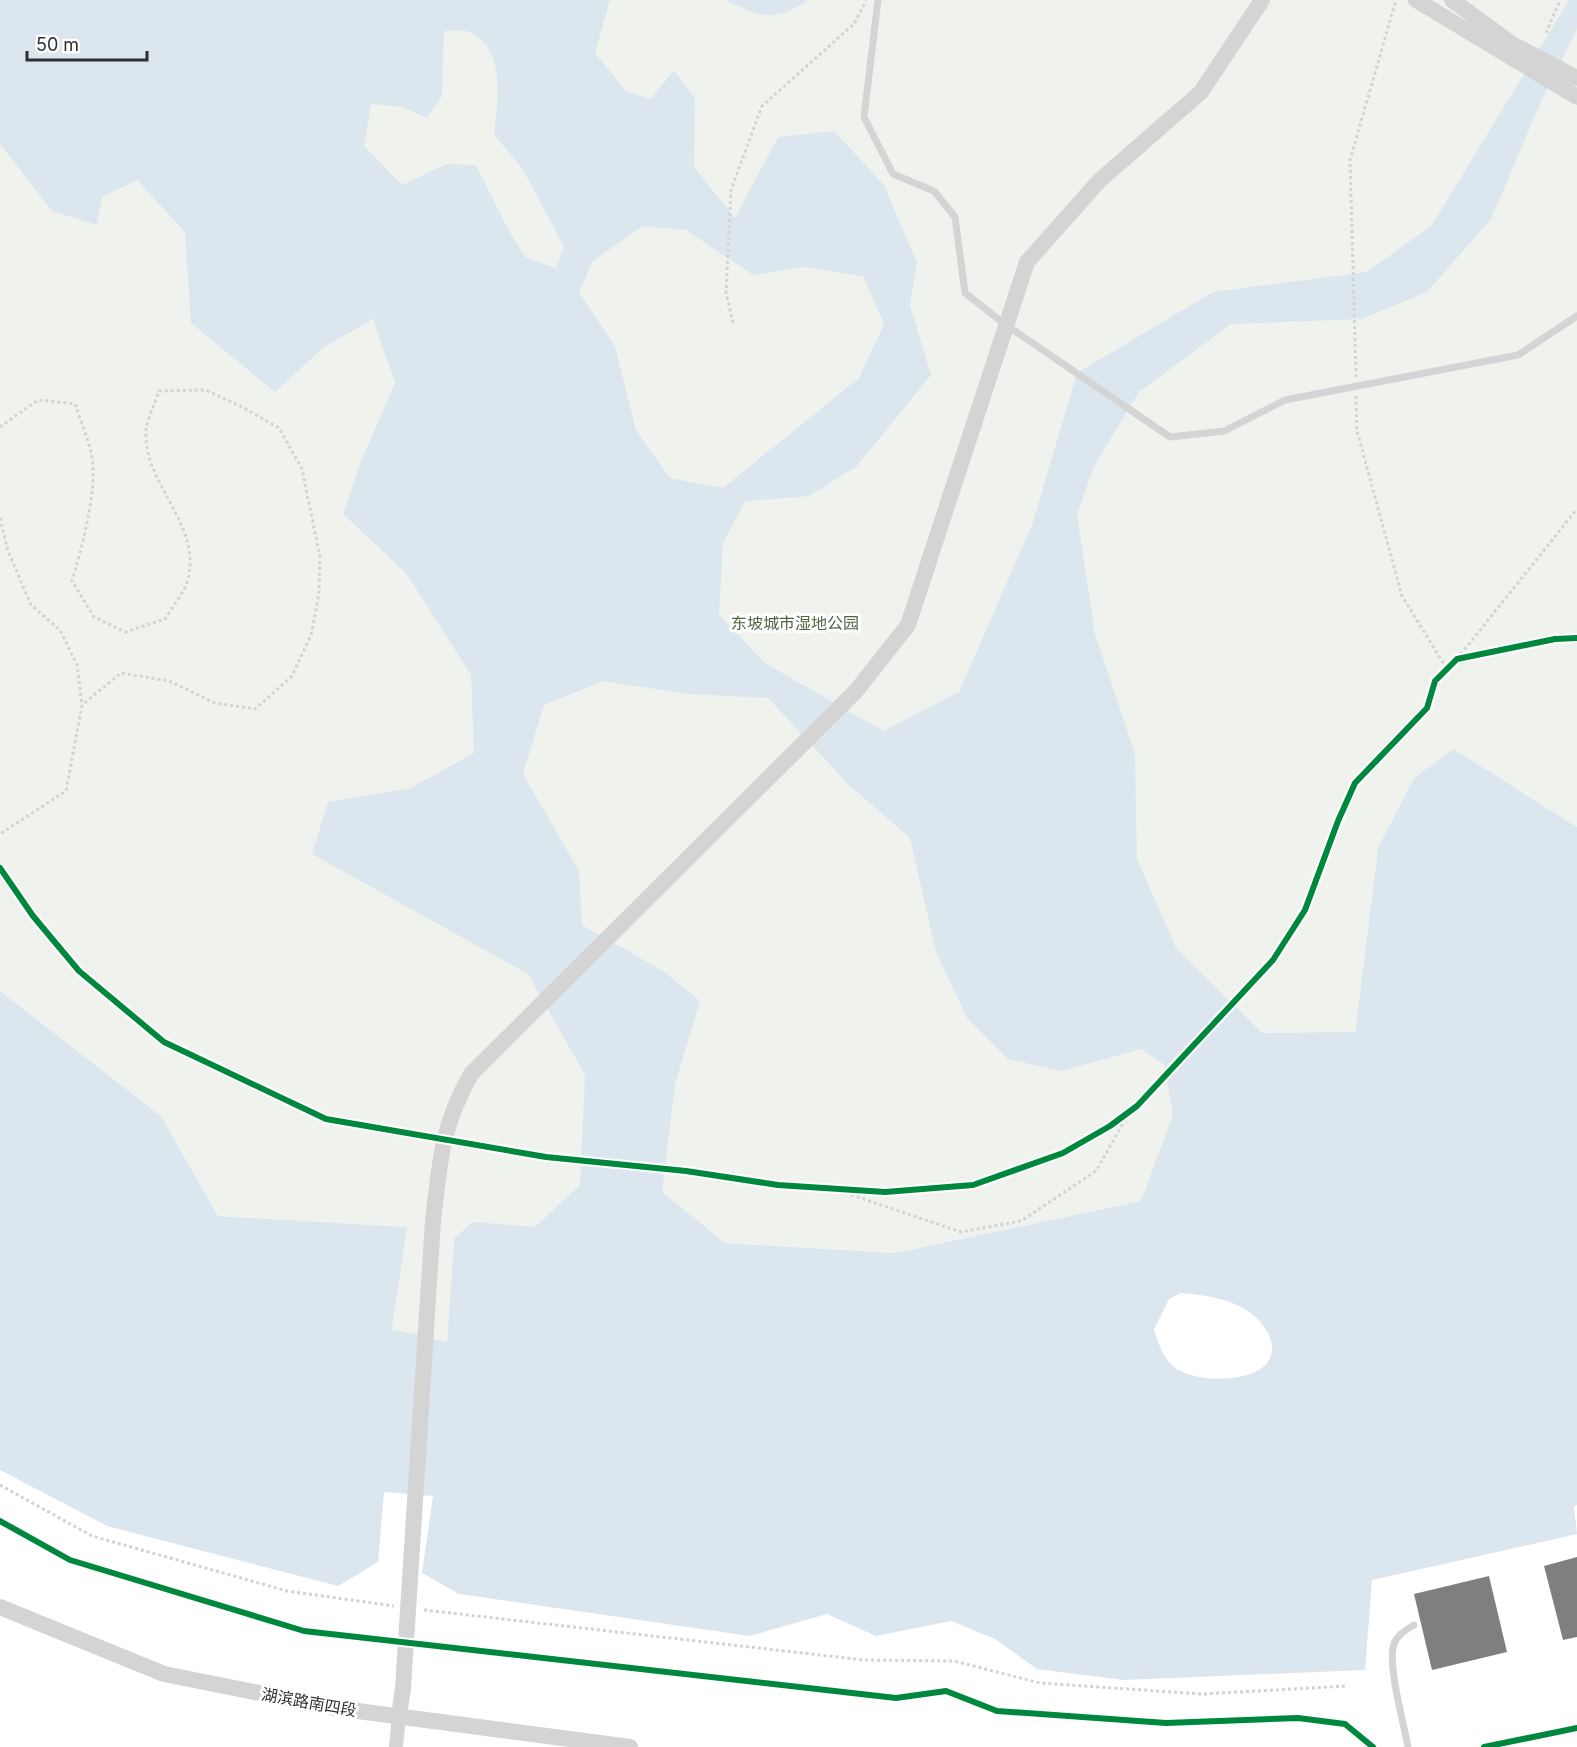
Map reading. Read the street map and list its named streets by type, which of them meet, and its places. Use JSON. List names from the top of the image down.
{
  "streets": {
    "street": ["湖滨路南四段"]
  },
  "parks": ["东坡城市湿地公园"],
  "scale_bar": "50 m"
}
